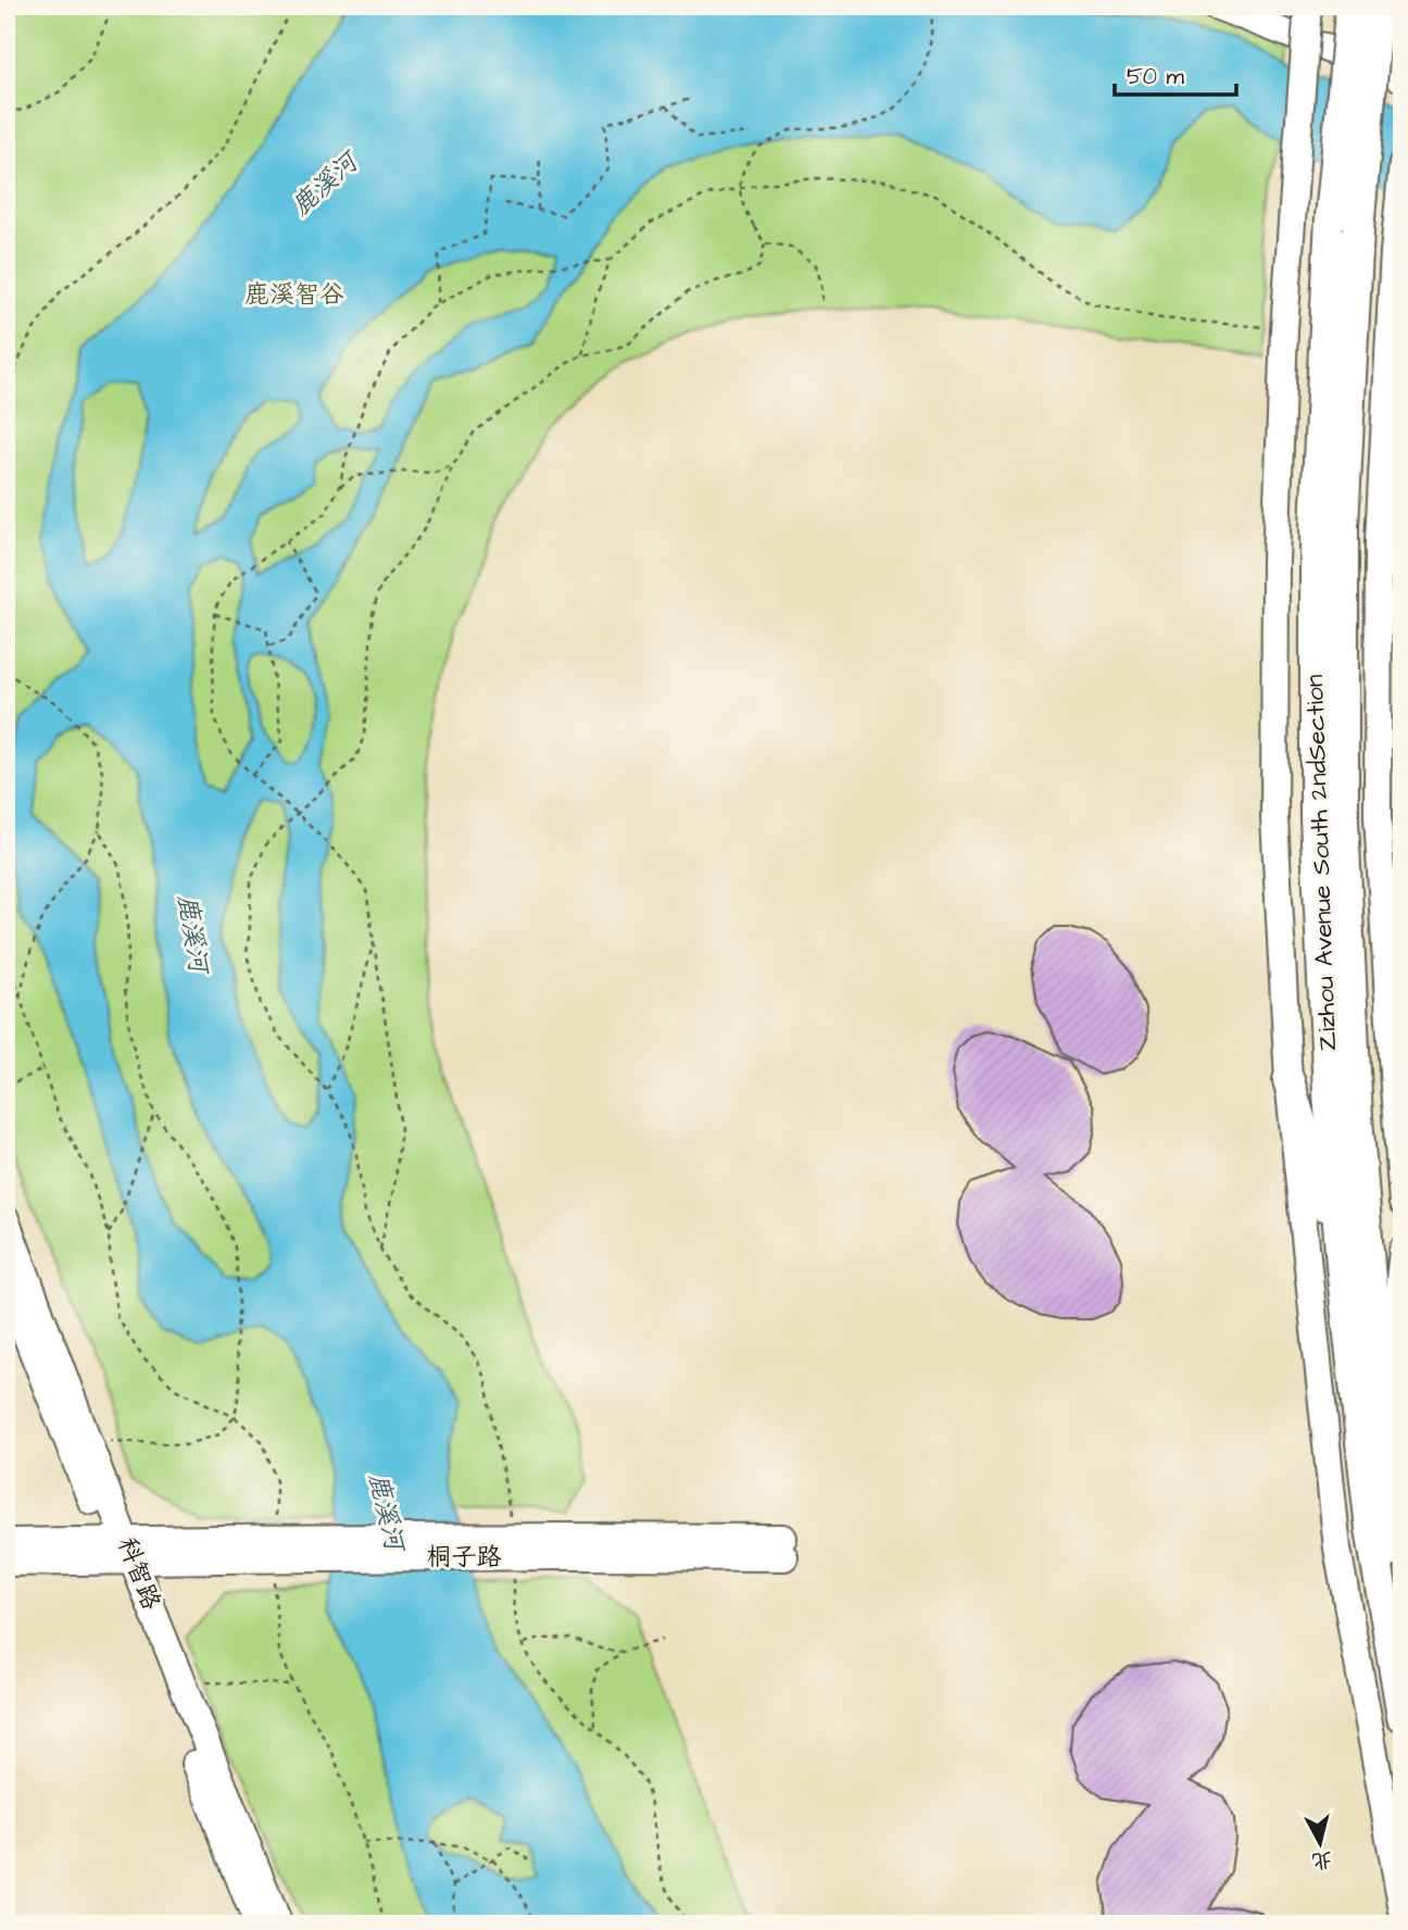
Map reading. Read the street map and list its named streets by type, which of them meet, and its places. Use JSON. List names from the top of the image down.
{
  "streets": {
    "main road": ["Zizhou Avenue South 2ndSection", "桐子路", "科智路"]
  },
  "crossings": [
    ["桐子路", "科智路"]
  ],
  "water": ["鹿溪河"],
  "parks": ["鹿溪智谷"],
  "scale_bar": "50 m",
  "north": "bottom"
}
